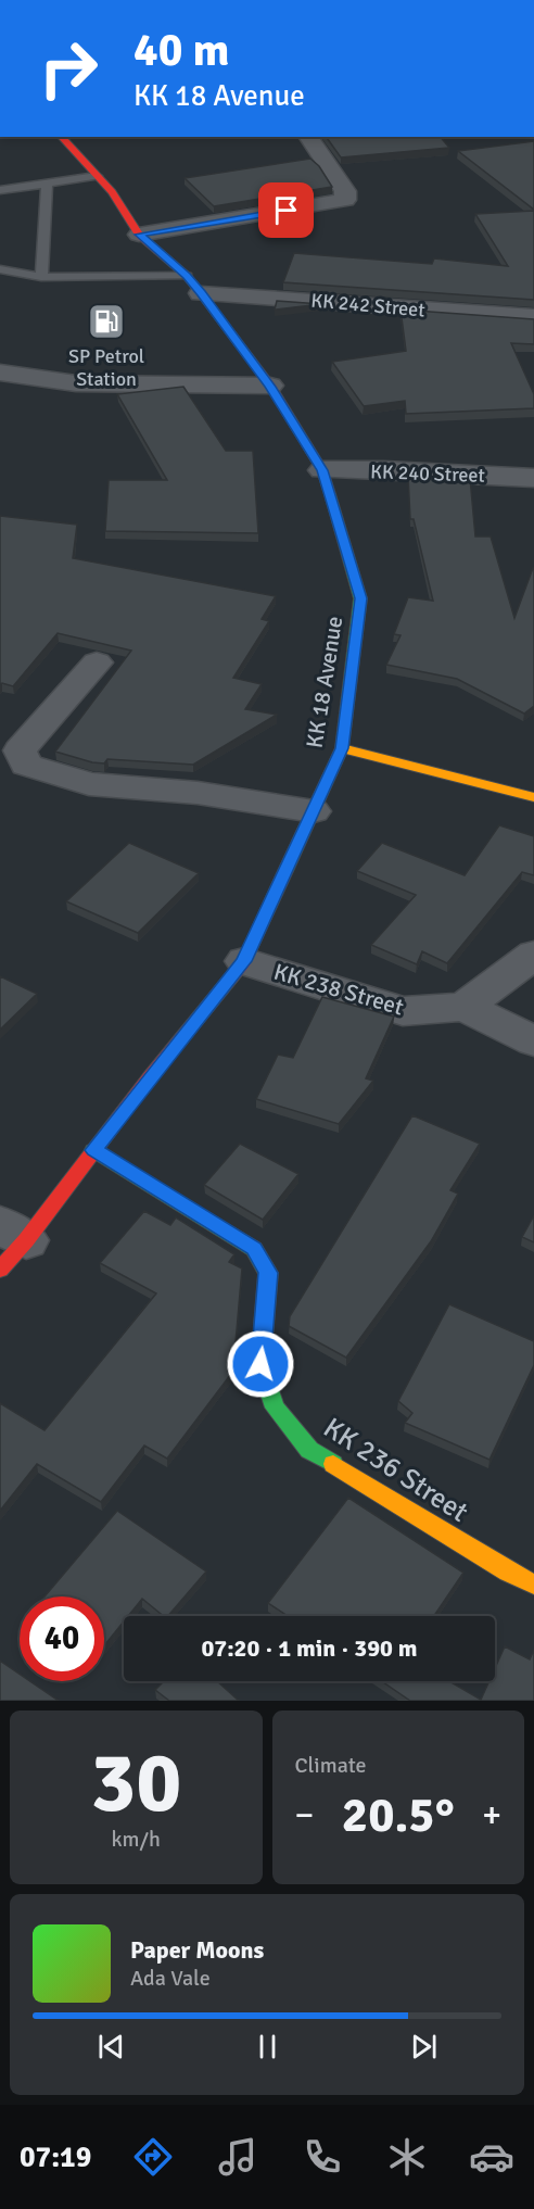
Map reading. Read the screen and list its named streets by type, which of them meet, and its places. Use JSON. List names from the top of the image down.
{
  "streets": {
    "main road": ["KK 18 Avenue", "KK 236 Street"],
    "street": ["KK 242 Street", "KK 240 Street", "KK 238 Street"]
  },
  "crossings": [
    ["KK 242 Street", "KK 18 Avenue"],
    ["KK 240 Street", "KK 18 Avenue"],
    ["KK 18 Avenue", "KK 238 Street"],
    ["KK 18 Avenue", "KK 236 Street"]
  ],
  "places": {
    "fuel station": ["SP Petrol Station"]
  },
  "page": {
    "turn": ["40 m", "KK 18 Avenue"],
    "limit": "40",
    "trip": "07:20 · 1 min · 390 m",
    "tile": [
      ["30", "km/h"],
      "Climate"
    ],
    "heat": ["−", "20.5°", "+"],
    "song": ["Paper Moons", "Ada Vale"],
    "tabs": "07:19"
  }
}
